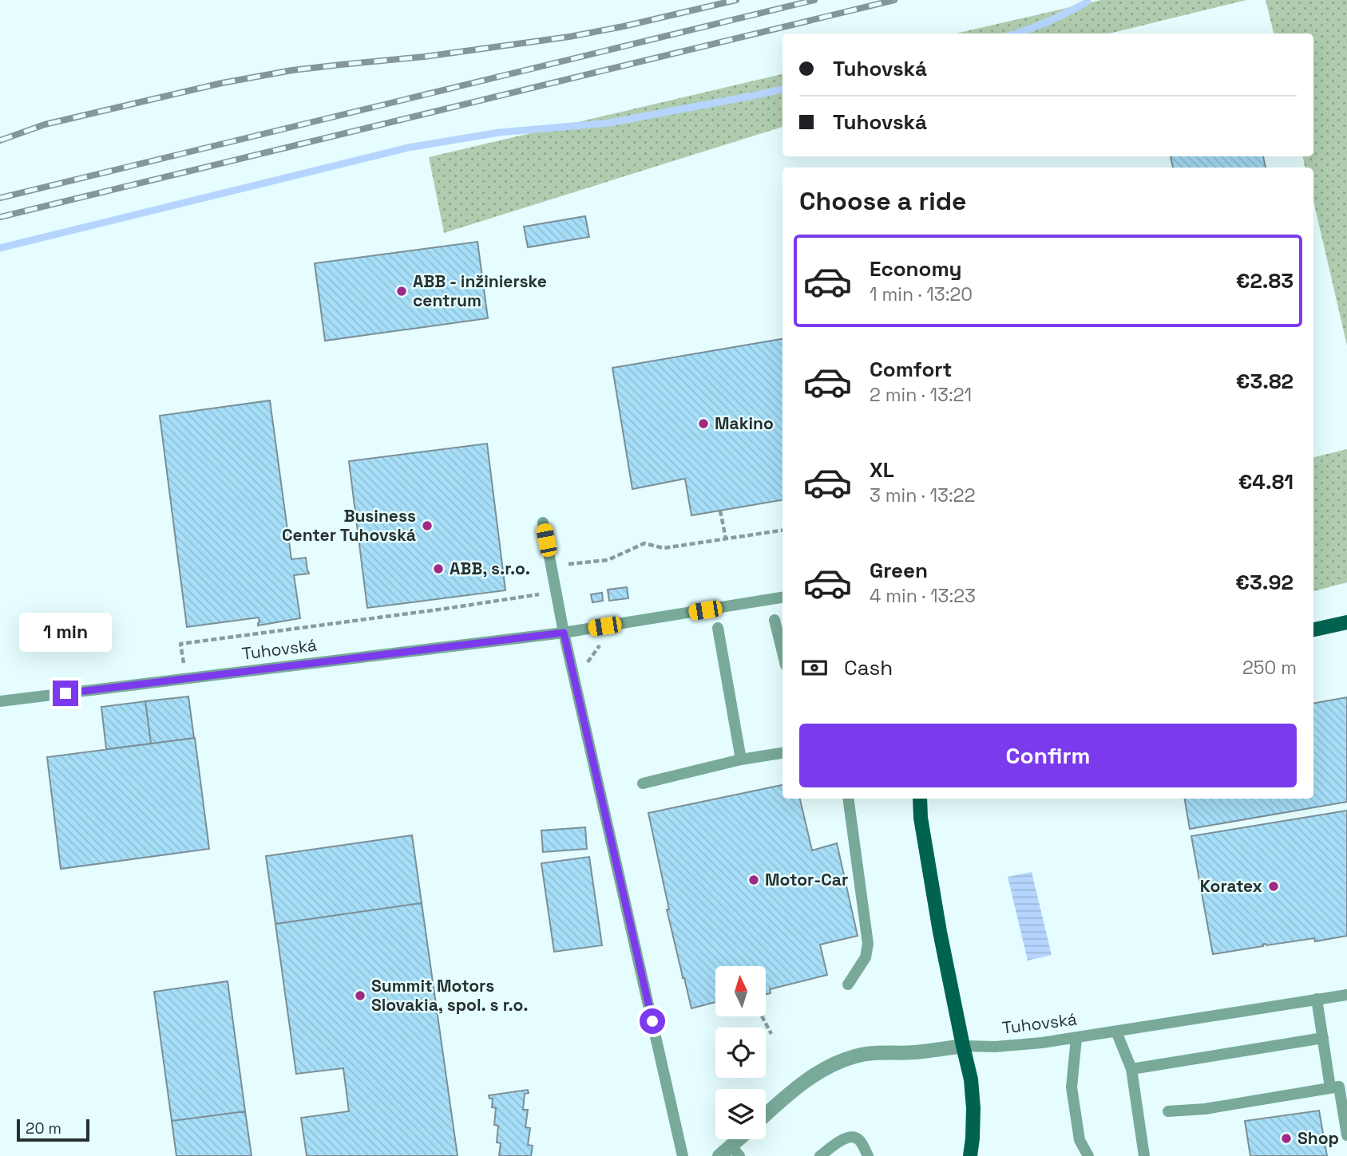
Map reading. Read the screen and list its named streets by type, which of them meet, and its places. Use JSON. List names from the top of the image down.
{
  "streets": {
    "street": ["Tuhovská"]
  },
  "places": [
    "ABB - inžinierske centrum",
    "Makino",
    "Business Center Tuhovská",
    "ABB, s.r.o.",
    "Motor-Car",
    "Koratex",
    "Summit Motors Slovakia, spol. s r.o.",
    "Shop"
  ],
  "scale_bar": "20 m",
  "north": "top",
  "page": {
    "banner": ["Tuhovská", "Tuhovská"],
    "heading": "Choose a ride",
    "list": [
      {
        "name": "Economy",
        "note": "1 min · 13:20",
        "value": "€2.83"
      },
      {
        "name": "Comfort",
        "note": "2 min · 13:21",
        "value": "€3.82"
      },
      {
        "name": "XL",
        "note": "3 min · 13:22",
        "value": "€4.81"
      },
      {
        "name": "Green",
        "note": "4 min · 13:23",
        "value": "€3.92"
      }
    ],
    "bubble": "1 min",
    "pay": ["Cash", "250 m"],
    "buttons": "Confirm",
    "scale": "20 m"
  }
}
